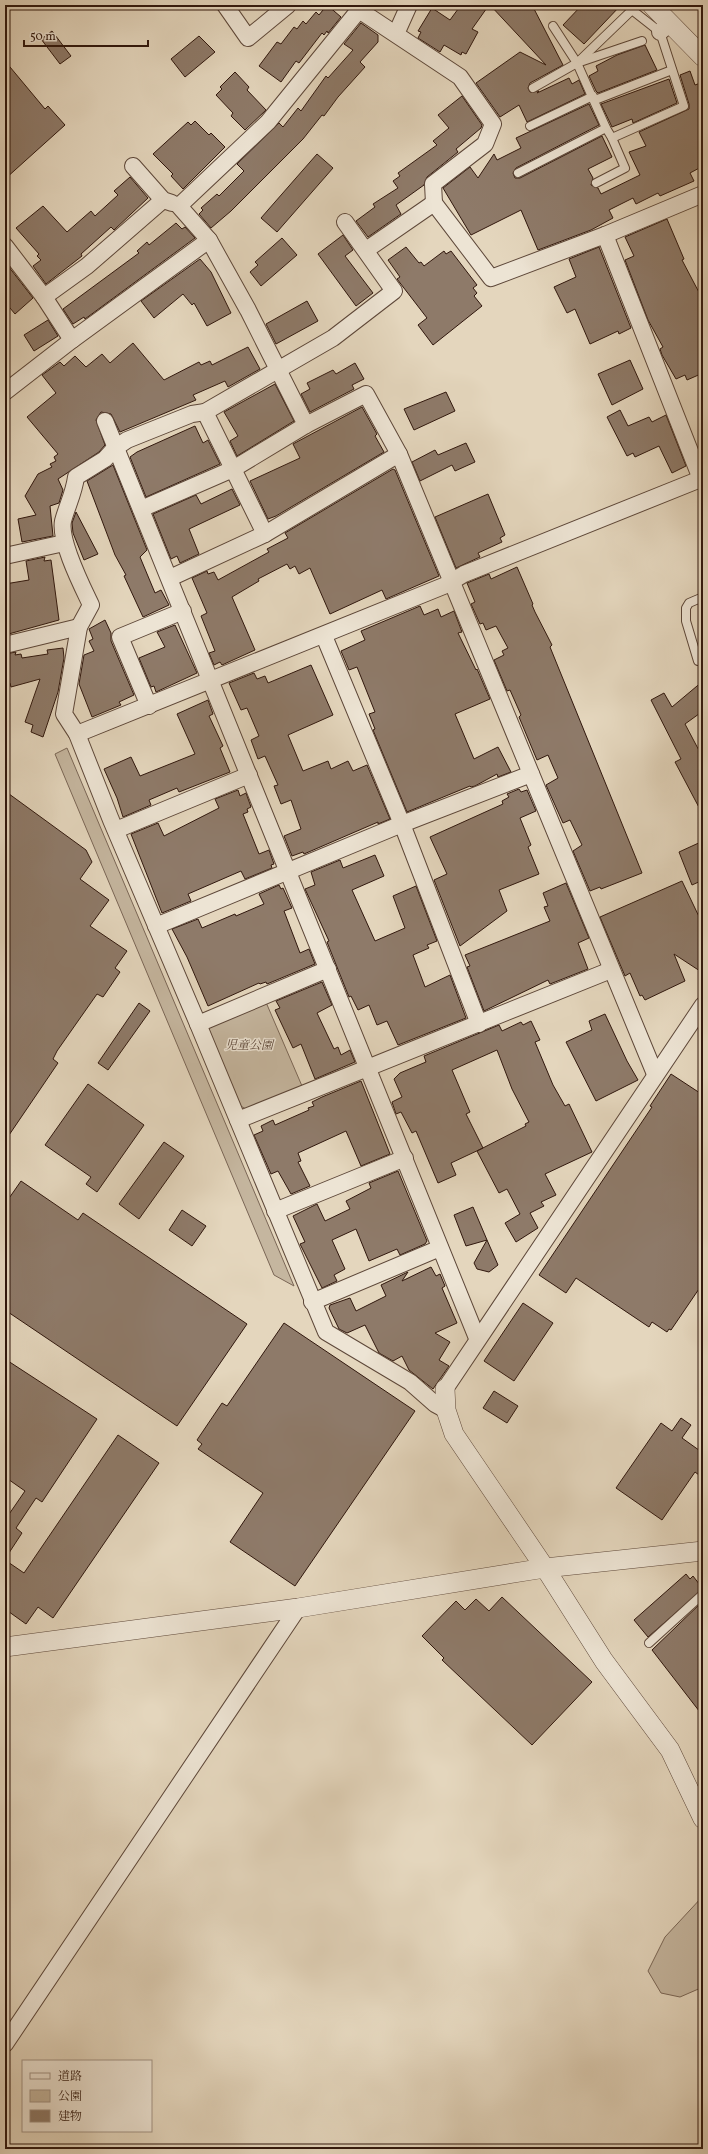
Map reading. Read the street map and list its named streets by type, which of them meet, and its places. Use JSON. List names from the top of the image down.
{
  "parks": ["児童公園"],
  "legend": ["道路", "公園", "建物"],
  "scale_bar": "50 m"
}
